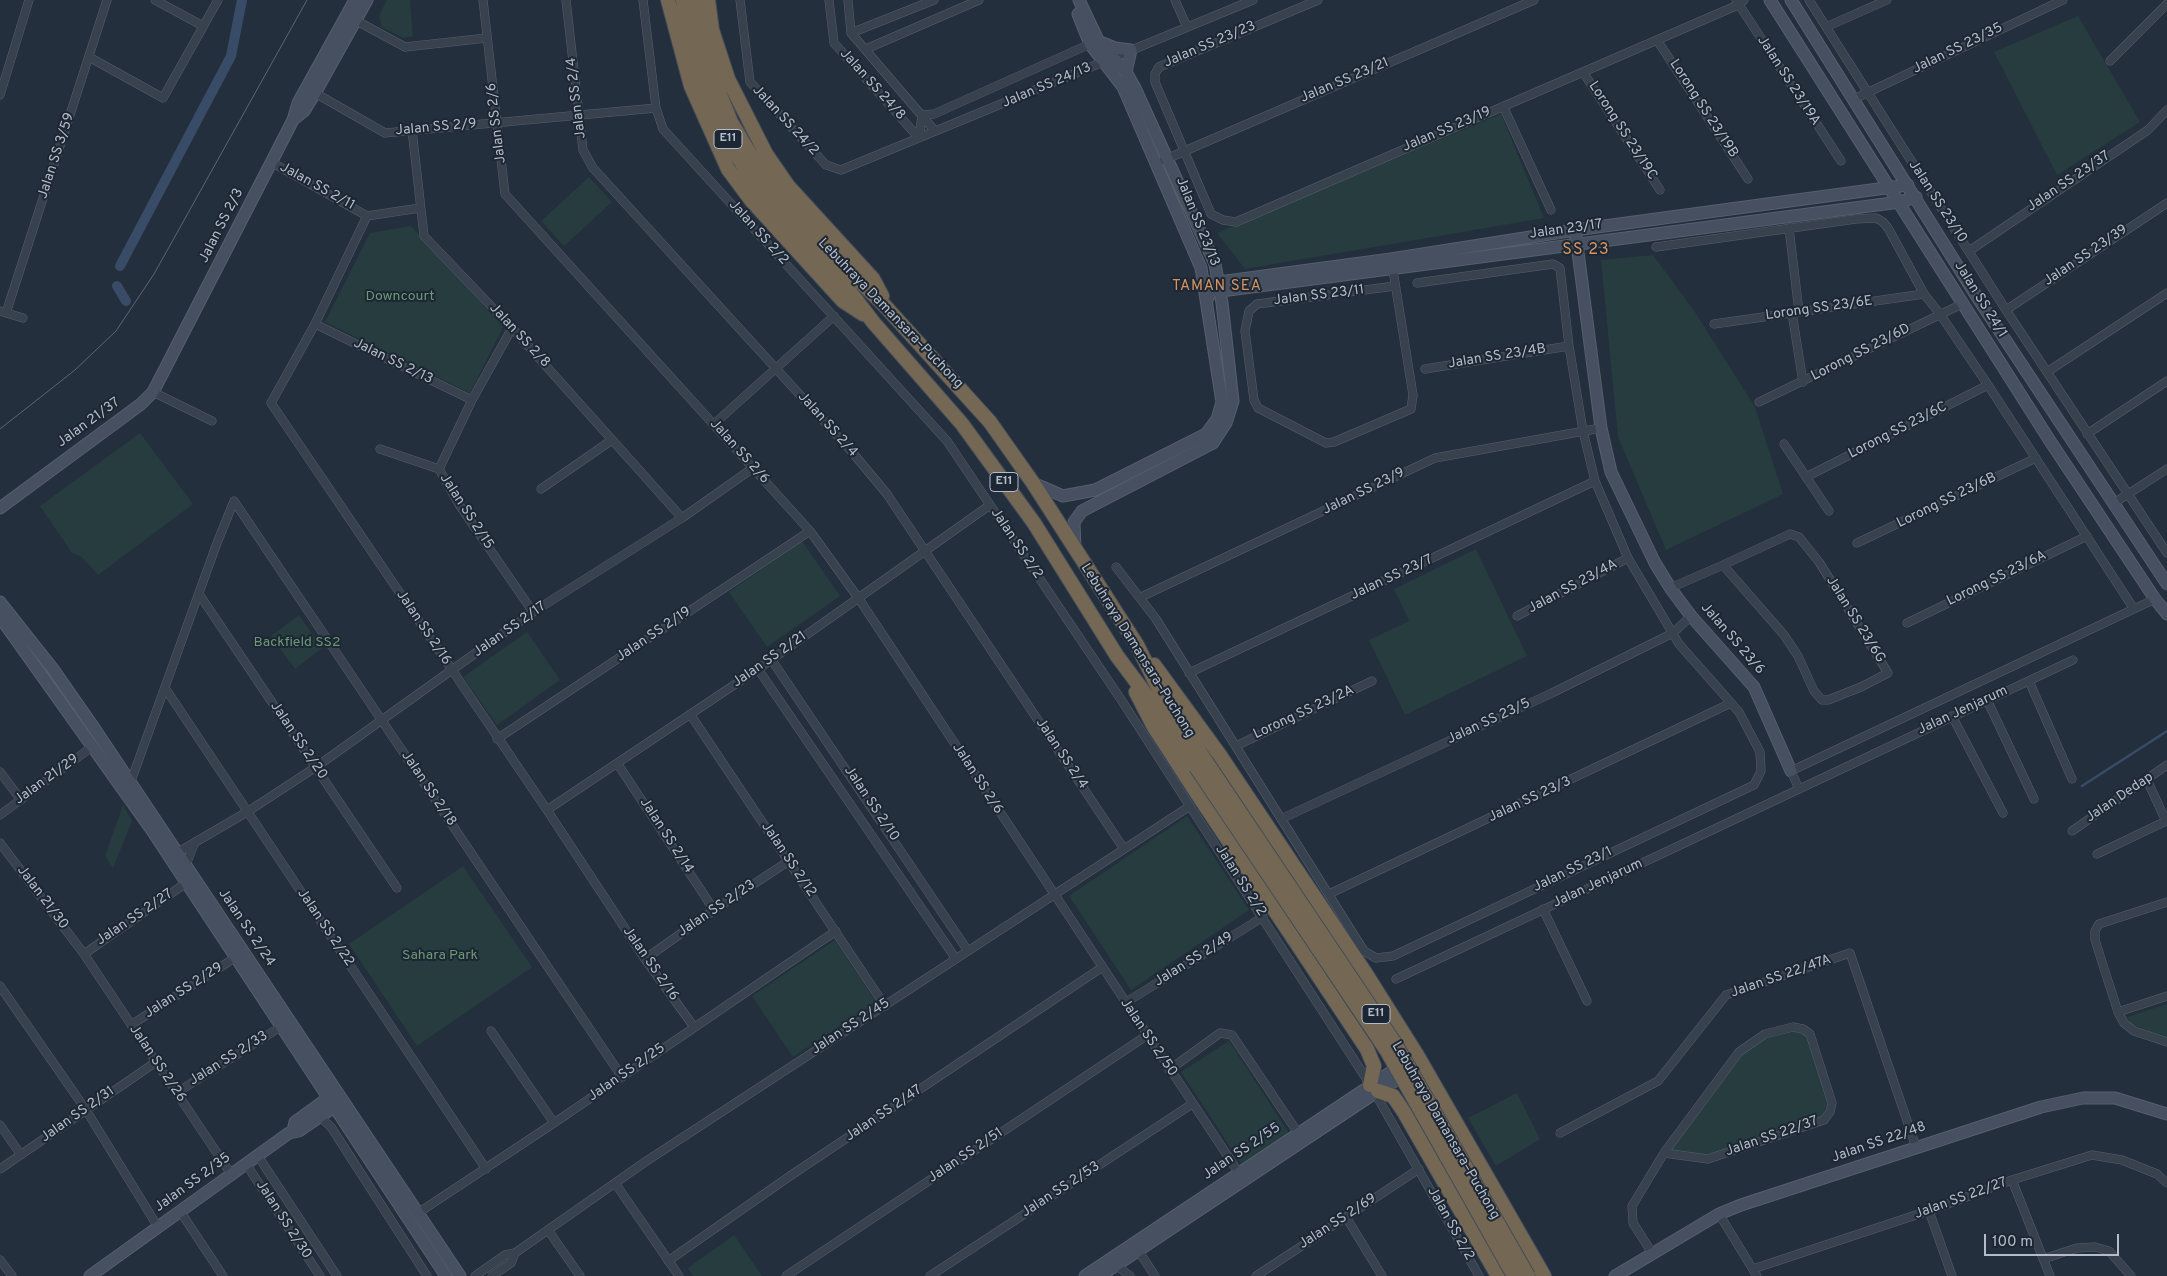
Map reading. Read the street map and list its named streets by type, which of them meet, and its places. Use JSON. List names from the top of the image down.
{
  "streets": {
    "highway": ["E11", "Lebuhraya Damansara–Puchong"],
    "street": [
      "Jalan SS 23/23",
      "Jalan SS 23/35",
      "Jalan SS 23/21",
      "Jalan SS 23/19A",
      "Jalan SS 24/8",
      "Jalan SS 24/13",
      "Jalan SS 2/4",
      "Lorong SS 23/19B",
      "Jalan SS 24/2",
      "Jalan SS 2/6",
      "Jalan SS 2/9",
      "Jalan SS 23/19",
      "Lorong SS 23/19C",
      "Jalan SS 3/59",
      "Jalan SS 23/37",
      "Jalan SS 2/11",
      "Jalan SS 23/10",
      "Jalan SS 23/13",
      "Jalan SS 2/3",
      "Jalan 23/17",
      "Jalan SS 2/2",
      "Jalan SS 23/39",
      "Jalan SS 23/11",
      "Jalan SS 24/1",
      "Lorong SS 23/6E",
      "Jalan SS 2/8",
      "Lorong SS 23/6D",
      "Jalan SS 23/4B",
      "Jalan SS 2/13",
      "Jalan 21/37",
      "Lorong SS 23/6C",
      "Jalan SS 23/9",
      "Lorong SS 23/6B",
      "Jalan SS 2/15",
      "Jalan SS 23/7",
      "Lorong SS 23/6A",
      "Jalan SS 23/4A",
      "Jalan SS 23/6G",
      "Jalan SS 2/16",
      "Jalan SS 2/17",
      "Jalan SS 2/19",
      "Jalan SS 23/6",
      "Jalan SS 2/21",
      "Jalan Jenjarum",
      "Lorong SS 23/2A",
      "Jalan SS 23/5",
      "Jalan SS 2/20",
      "Jalan 21/29",
      "Jalan SS 2/18",
      "Jalan Dedap",
      "Jalan SS 23/3",
      "Jalan SS 2/10",
      "Jalan SS 2/14",
      "Jalan SS 2/12",
      "Jalan SS 23/1",
      "Jalan 21/30",
      "Jalan SS 2/23",
      "Jalan SS 2/27",
      "Jalan SS 2/24",
      "Jalan SS 2/22",
      "Jalan SS 2/49",
      "Jalan SS 22/47A",
      "Jalan SS 2/29",
      "Jalan SS 2/45",
      "Jalan SS 2/50",
      "Jalan SS 2/33",
      "Jalan SS 2/26",
      "Jalan SS 2/25",
      "Jalan SS 2/47",
      "Jalan SS 2/31",
      "Jalan SS 22/37",
      "Jalan SS 22/48",
      "Jalan SS 2/55",
      "Jalan SS 2/51",
      "Jalan SS 2/35",
      "Jalan SS 2/53",
      "Jalan SS 22/27",
      "Jalan SS 2/30",
      "Jalan SS 2/69"
    ]
  },
  "crossings": [
    ["Jalan SS 23/23", "Jalan SS 23/21"],
    ["Jalan SS 23/23", "Jalan SS 23/19"],
    ["Jalan SS 23/35", "Jalan SS 23/10"],
    ["Jalan SS 23/35", "Jalan SS 24/1"],
    ["Jalan SS 23/21", "Jalan SS 23/19"],
    ["Jalan SS 23/21", "Jalan SS 23/13"],
    ["Jalan SS 23/19A", "Jalan SS 23/19"],
    ["Jalan SS 24/8", "Jalan SS 24/13"],
    ["Jalan SS 24/13", "Jalan SS 24/2"],
    ["Jalan SS 24/13", "Jalan SS 23/13"],
    ["Jalan SS 2/4", "Jalan SS 2/9"],
    ["Jalan SS 2/4", "Jalan SS 2/21"],
    ["Jalan SS 2/4", "Jalan SS 2/45"],
    ["Lorong SS 23/19B", "Jalan SS 23/19"],
    ["Jalan SS 2/6", "Jalan SS 2/9"],
    ["Jalan SS 2/6", "Jalan SS 2/17"],
    ["Jalan SS 2/6", "Jalan SS 2/19"],
    ["Jalan SS 2/6", "Jalan SS 2/21"],
    ["Jalan SS 2/6", "Jalan SS 2/45"],
    ["Jalan SS 2/6", "Jalan SS 2/50"],
    ["Jalan SS 2/9", "Jalan SS 2/3"],
    ["Jalan SS 2/9", "Jalan SS 2/2"],
    ["Jalan SS 2/9", "Jalan SS 2/8"],
    ["Jalan SS 23/19", "Lorong SS 23/19C"],
    ["Jalan SS 23/37", "Jalan SS 23/10"],
    ["Jalan SS 2/11", "Jalan SS 2/3"],
    ["Jalan SS 2/11", "Jalan SS 2/8"],
    ["Jalan SS 2/11", "Jalan SS 2/16"],
    ["Jalan SS 23/10", "Jalan SS 23/39"],
    ["Jalan SS 23/13", "Jalan 23/17"],
    ["Jalan SS 23/13", "Lebuhraya Damansara–Puchong"],
    ["Jalan SS 2/3", "Jalan 21/37"],
    ["Jalan 23/17", "Jalan SS 23/11"],
    ["Jalan 23/17", "Jalan SS 24/1"],
    ["Jalan 23/17", "Jalan SS 23/6"],
    ["Jalan SS 2/2", "Jalan SS 2/21"],
    ["Jalan SS 2/2", "Jalan SS 2/49"],
    ["Jalan SS 2/2", "Jalan SS 2/45"],
    ["Jalan SS 2/2", "Jalan SS 2/55"],
    ["Jalan SS 2/2", "Jalan SS 2/69"],
    ["Jalan SS 24/1", "Lorong SS 23/6D"],
    ["Jalan SS 2/8", "Jalan SS 2/15"],
    ["Jalan SS 2/8", "Jalan SS 2/17"],
    ["Jalan SS 2/13", "Jalan SS 2/15"],
    ["Jalan SS 2/13", "Jalan SS 2/16"],
    ["Jalan SS 23/9", "Jalan SS 23/6"],
    ["Jalan SS 2/15", "Jalan SS 2/17"],
    ["Jalan SS 23/6G", "Jalan SS 23/6"],
    ["Jalan SS 2/16", "Jalan SS 2/17"],
    ["Jalan SS 2/16", "Jalan SS 2/19"],
    ["Jalan SS 2/16", "Jalan SS 2/21"],
    ["Jalan SS 2/16", "Jalan SS 2/23"],
    ["Jalan SS 2/16", "Jalan SS 2/25"],
    ["Jalan SS 2/17", "Jalan SS 2/20"],
    ["Jalan SS 2/17", "Jalan SS 2/18"],
    ["Jalan SS 2/17", "Jalan SS 2/24"],
    ["Jalan SS 2/17", "Jalan SS 2/22"],
    ["Jalan SS 23/6", "Jalan SS 23/5"],
    ["Jalan SS 2/21", "Jalan SS 2/10"],
    ["Jalan SS 2/21", "Jalan SS 2/14"],
    ["Jalan SS 2/21", "Jalan SS 2/12"],
    ["Jalan SS 2/20", "Jalan SS 2/18"],
    ["Jalan 21/29", "Jalan SS 2/24"],
    ["Jalan SS 2/18", "Jalan SS 2/25"],
    ["Jalan SS 23/3", "Jalan SS 23/1"],
    ["Jalan SS 2/10", "Jalan SS 2/45"],
    ["Jalan SS 2/14", "Jalan SS 2/23"],
    ["Jalan SS 2/12", "Jalan SS 2/23"],
    ["Jalan SS 2/12", "Jalan SS 2/45"],
    ["Jalan SS 2/12", "Jalan SS 2/25"],
    ["Jalan 21/30", "Jalan SS 2/27"],
    ["Jalan 21/30", "Jalan SS 2/26"],
    ["Jalan SS 2/27", "Jalan SS 2/24"],
    ["Jalan SS 2/27", "Jalan SS 2/26"],
    ["Jalan SS 2/24", "Jalan SS 2/29"],
    ["Jalan SS 2/24", "Jalan SS 2/33"],
    ["Jalan SS 2/24", "Jalan SS 2/25"],
    ["Jalan SS 2/24", "Jalan SS 2/35"],
    ["Jalan SS 2/22", "Jalan SS 2/25"],
    ["Jalan SS 2/49", "Jalan SS 2/50"],
    ["Jalan SS 22/47A", "Jalan SS 22/48"],
    ["Jalan SS 2/29", "Jalan SS 2/26"],
    ["Jalan SS 2/45", "Jalan SS 2/50"],
    ["Jalan SS 2/50", "Jalan SS 2/47"],
    ["Jalan SS 2/50", "Jalan SS 2/55"],
    ["Jalan SS 2/50", "Jalan SS 2/51"],
    ["Jalan SS 2/50", "Jalan SS 2/53"],
    ["Jalan SS 2/33", "Jalan SS 2/26"],
    ["Jalan SS 2/26", "Jalan SS 2/31"],
    ["Jalan SS 2/26", "Jalan SS 2/35"],
    ["Jalan SS 22/37", "Jalan SS 22/48"],
    ["Jalan SS 2/35", "Jalan SS 2/30"]
  ],
  "districts": ["SS 23", "TAMAN SEA"],
  "parks": ["Downcourt", "Backfield SS2", "Sahara Park"],
  "scale_bar": "100 m"
}
